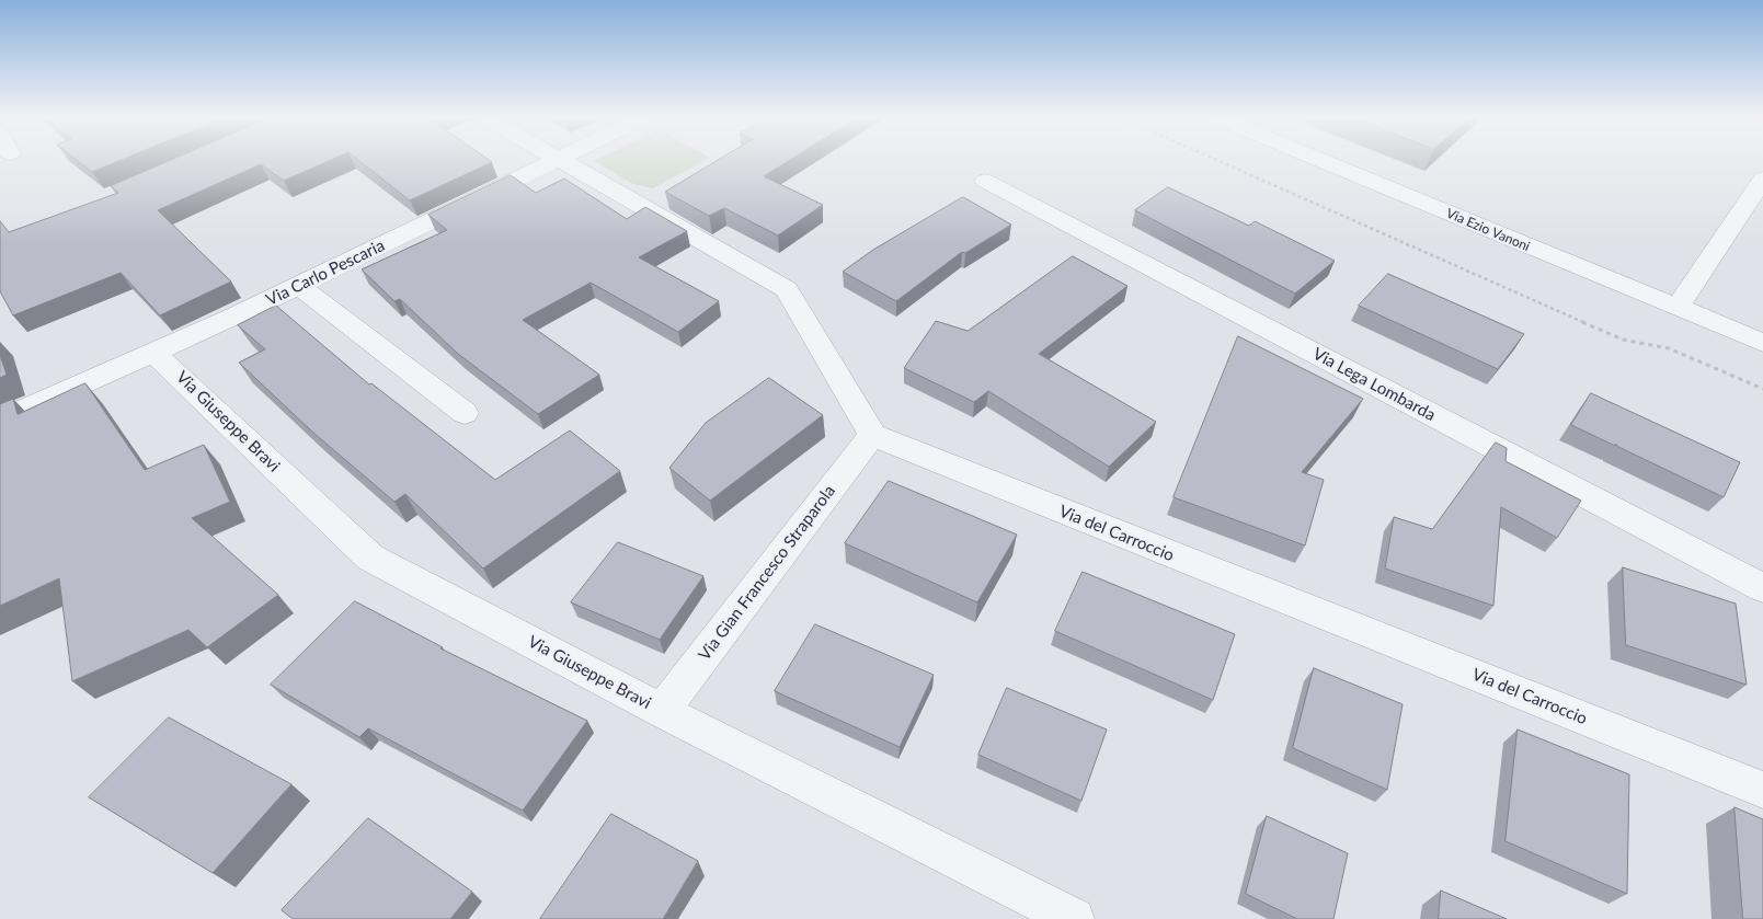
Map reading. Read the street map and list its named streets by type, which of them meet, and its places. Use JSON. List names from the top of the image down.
{
  "streets": {
    "street": [
      "Via Ezio Vanoni",
      "Via Carlo Pescaria",
      "Via Lega Lombarda",
      "Via Giuseppe Bravi",
      "Via del Carroccio",
      "Via Gian Francesco Straparola"
    ]
  },
  "crossings": [
    ["Via Carlo Pescaria", "Via Giuseppe Bravi"],
    ["Via Giuseppe Bravi", "Via Gian Francesco Straparola"],
    ["Via del Carroccio", "Via Gian Francesco Straparola"]
  ]
}
